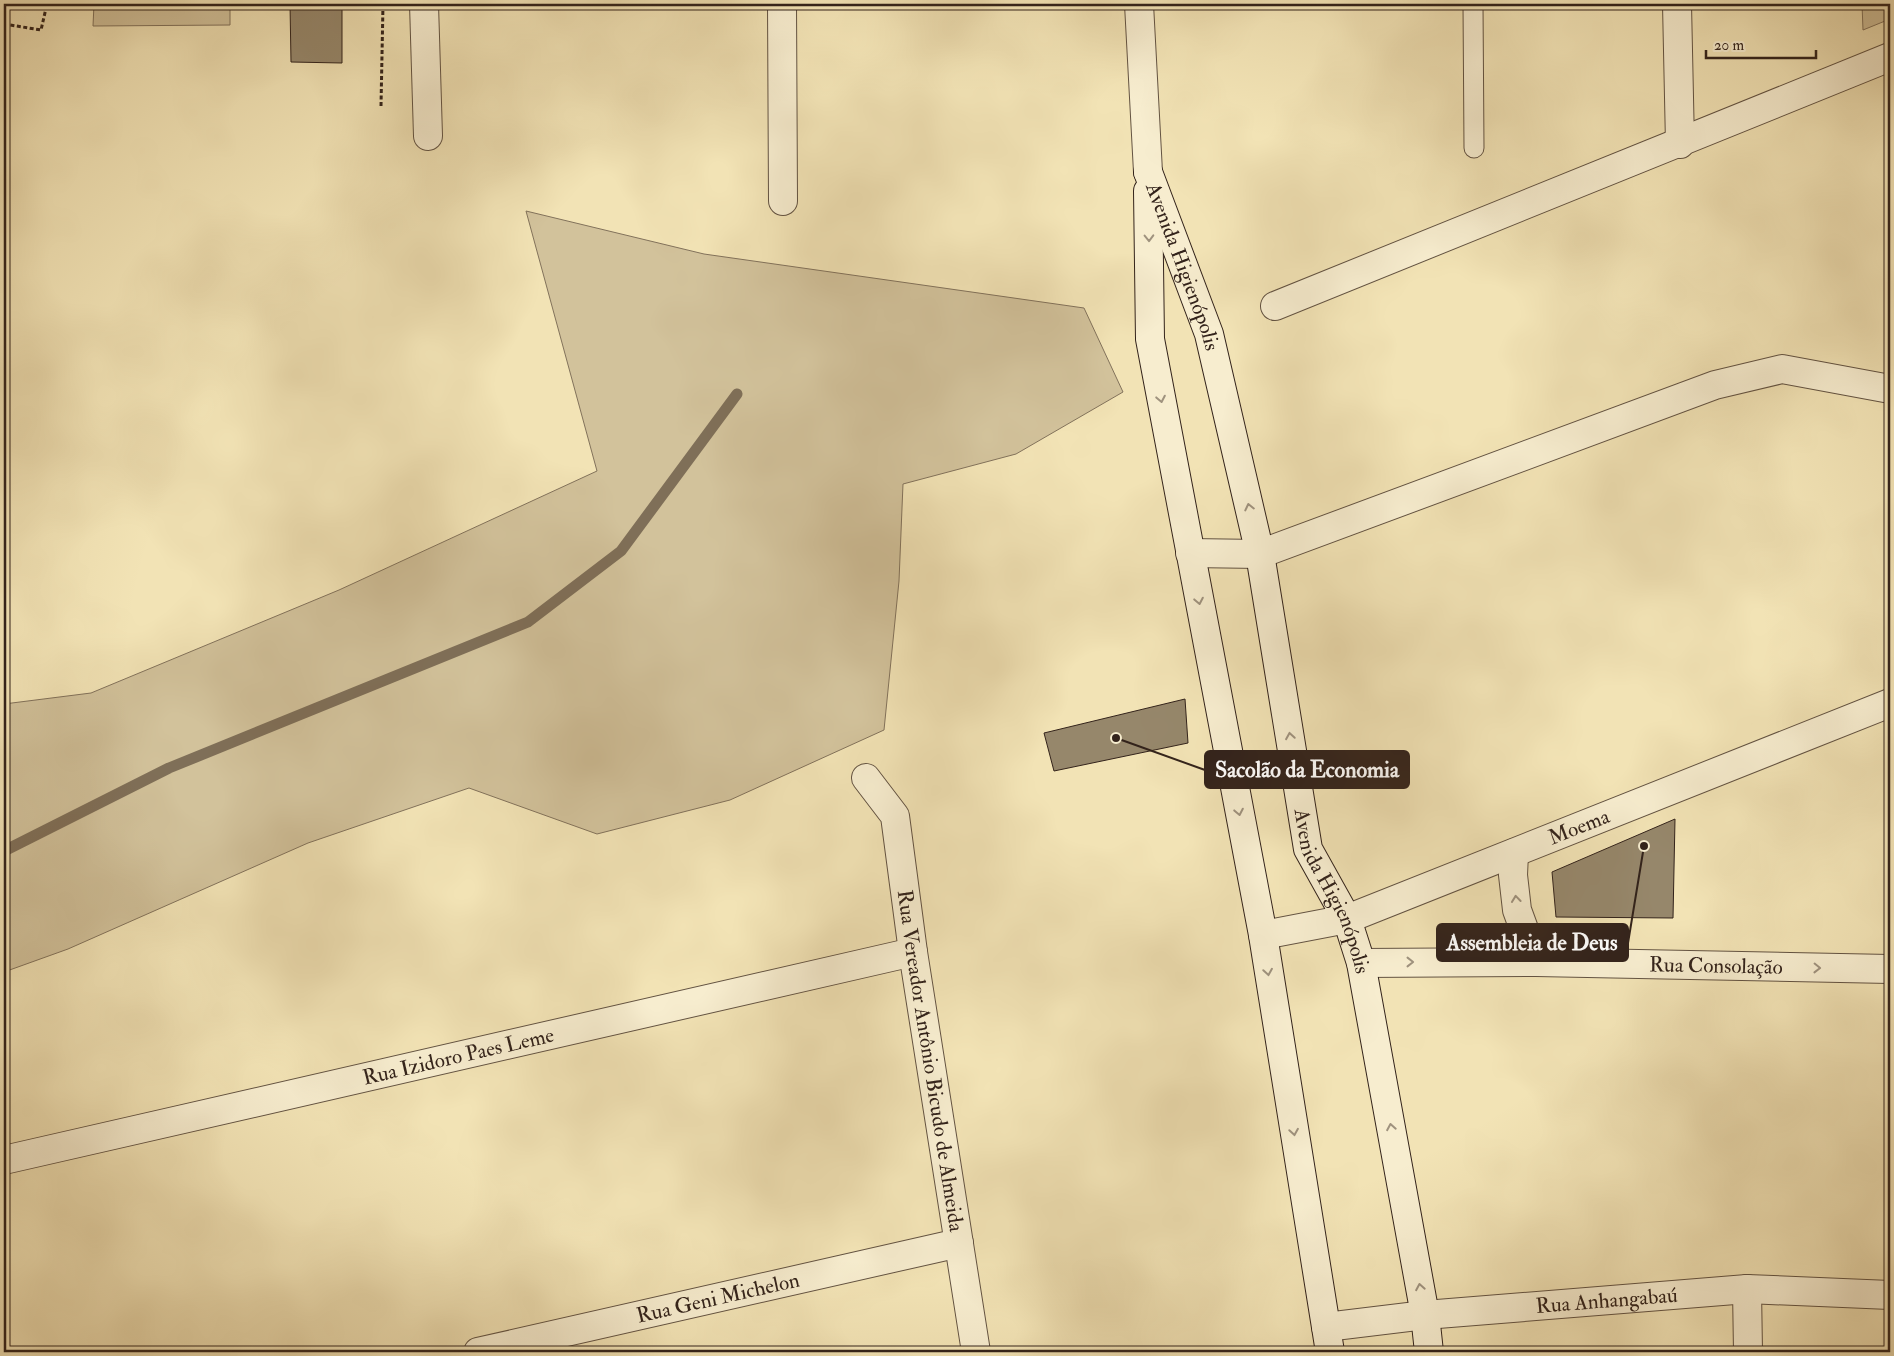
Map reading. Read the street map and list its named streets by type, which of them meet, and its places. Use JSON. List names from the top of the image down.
{
  "streets": {
    "street": [
      "Avenida Higienópolis",
      "Moema",
      "Rua Consolação",
      "Rua Izidoro Paes Leme",
      "Rua Vereador Antônio Bicudo de Almeida",
      "Rua Geni Michelon",
      "Rua Anhangabaú"
    ]
  },
  "crossings": [
    ["Avenida Higienópolis", "Moema"],
    ["Avenida Higienópolis", "Rua Consolação"],
    ["Avenida Higienópolis", "Rua Anhangabaú"],
    ["Rua Izidoro Paes Leme", "Rua Vereador Antônio Bicudo de Almeida"],
    ["Rua Vereador Antônio Bicudo de Almeida", "Rua Geni Michelon"]
  ],
  "one_way": ["Rua Consolação"],
  "places": ["Sacolão da Economia", "Assembleia de Deus"],
  "scale_bar": "20 m"
}
